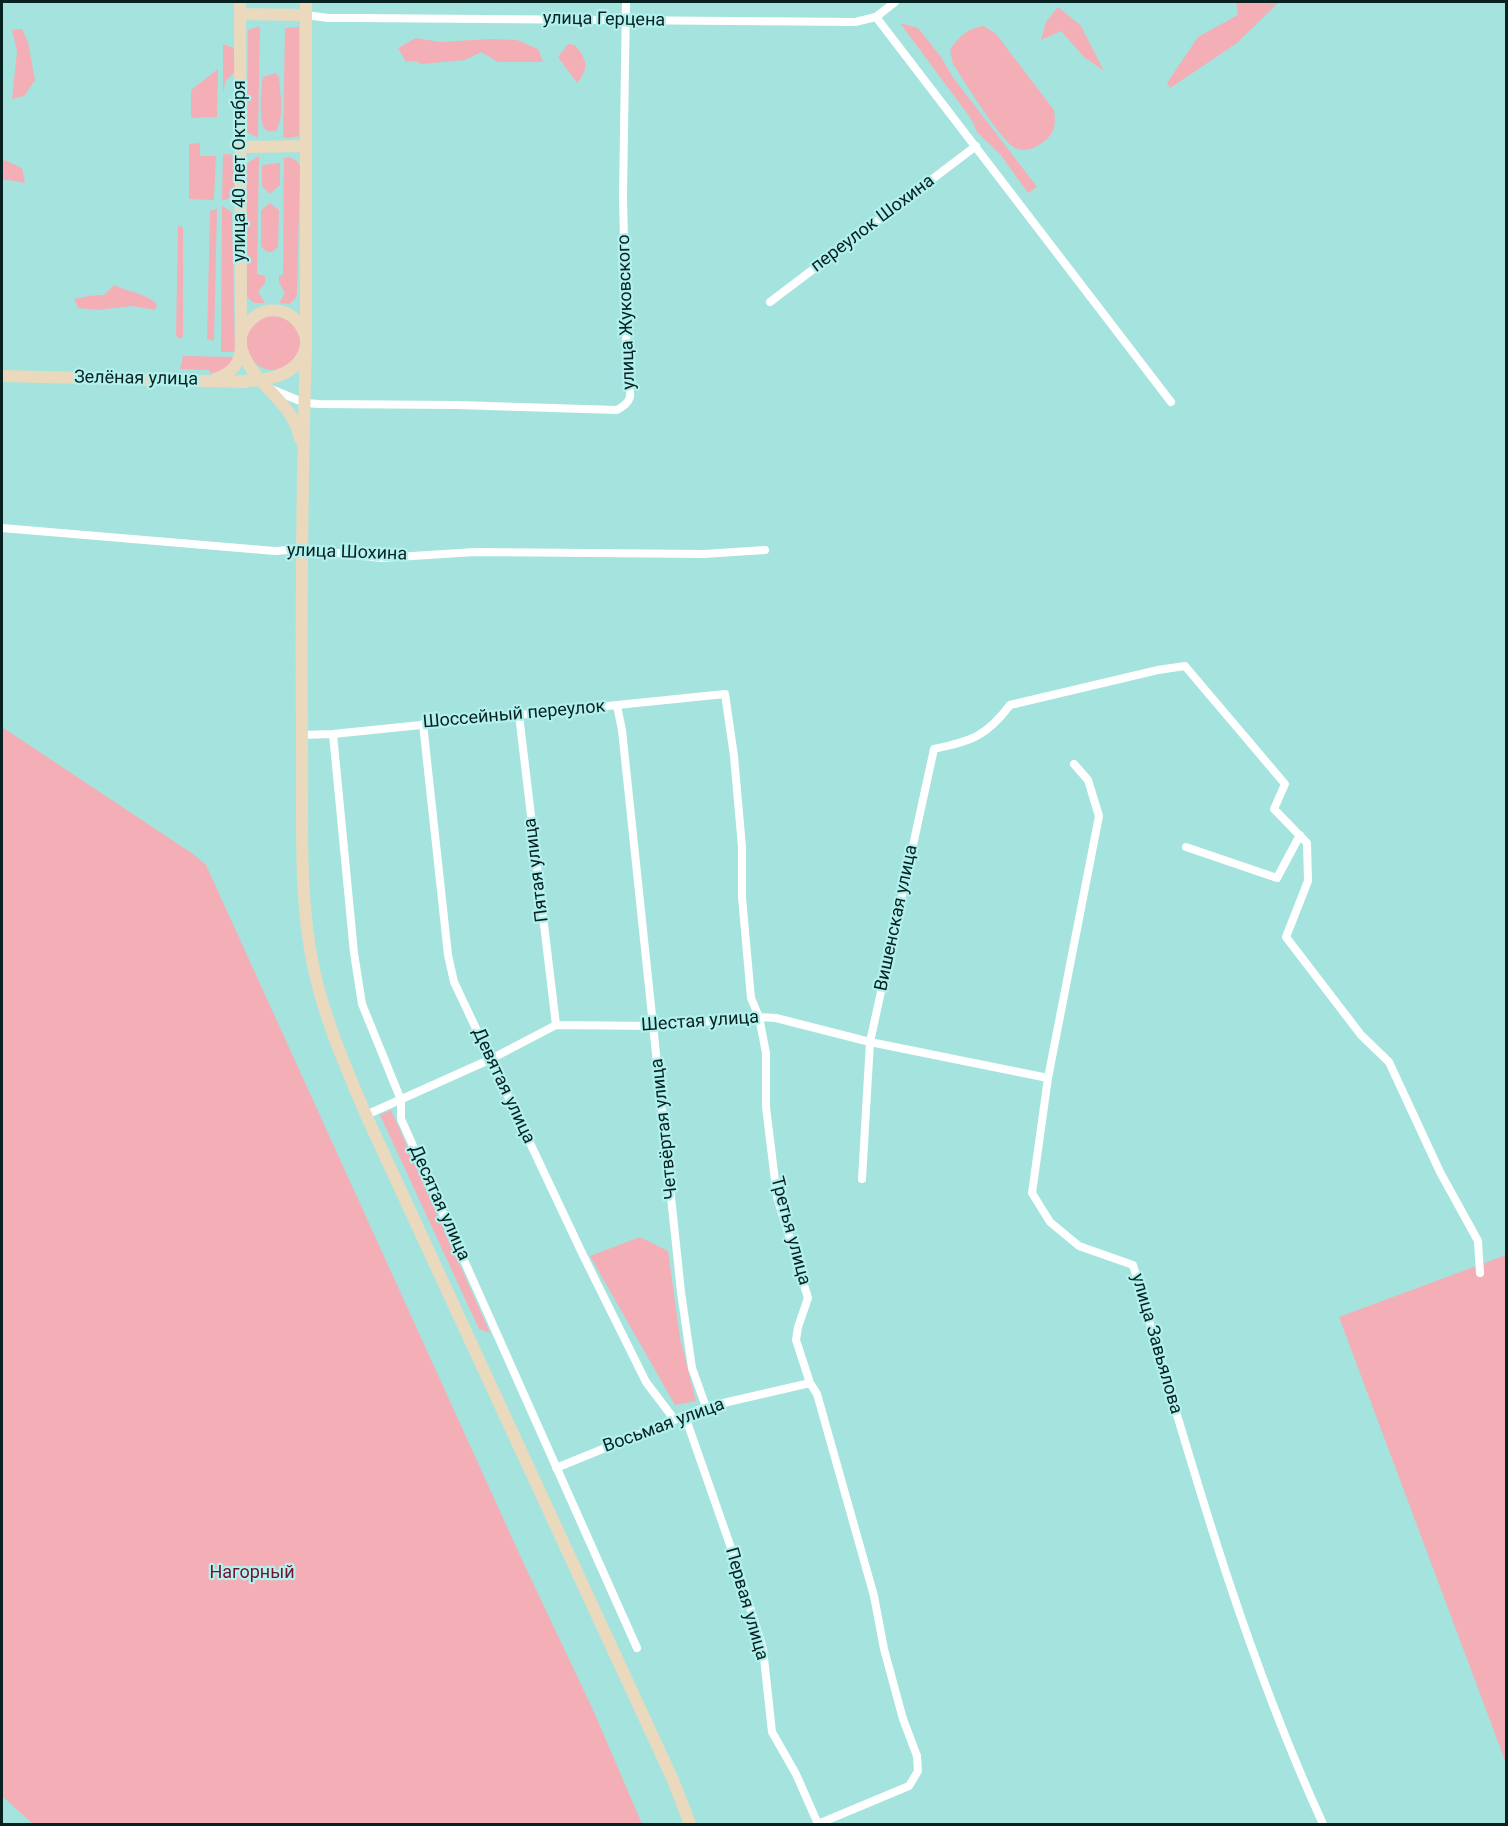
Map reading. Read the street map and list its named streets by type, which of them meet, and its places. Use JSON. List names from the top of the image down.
{
  "streets": {
    "main road": ["улица 40 лет Октября", "Зелёная улица"],
    "street": [
      "улица Герцена",
      "переулок Шохина",
      "улица Жуковского",
      "улица Шохина",
      "Шоссейный переулок",
      "Пятая улица",
      "Вишенская улица",
      "Шестая улица",
      "Девятая улица",
      "Четвёртая улица",
      "Десятая улица",
      "Третья улица",
      "улица Завьялова",
      "Восьмая улица",
      "Первая улица"
    ]
  },
  "crossings": [
    ["улица Герцена", "улица Жуковского"],
    ["улица 40 лет Октября", "улица Жуковского"],
    ["улица 40 лет Октября", "Зелёная улица"],
    ["улица Жуковского", "Зелёная улица"],
    ["Шоссейный переулок", "Пятая улица"],
    ["Шоссейный переулок", "Девятая улица"],
    ["Шоссейный переулок", "Четвёртая улица"],
    ["Шоссейный переулок", "Десятая улица"],
    ["Шоссейный переулок", "Третья улица"],
    ["Пятая улица", "Шестая улица"],
    ["Вишенская улица", "Шестая улица"],
    ["Шестая улица", "Девятая улица"],
    ["Шестая улица", "Четвёртая улица"],
    ["Шестая улица", "Десятая улица"],
    ["Шестая улица", "Третья улица"],
    ["Шестая улица", "улица Завьялова"],
    ["Девятая улица", "Восьмая улица"],
    ["Четвёртая улица", "Восьмая улица"],
    ["Десятая улица", "Восьмая улица"],
    ["Третья улица", "Восьмая улица"],
    ["Третья улица", "Первая улица"],
    ["Восьмая улица", "Первая улица"]
  ],
  "parks": ["Нагорный"]
}
